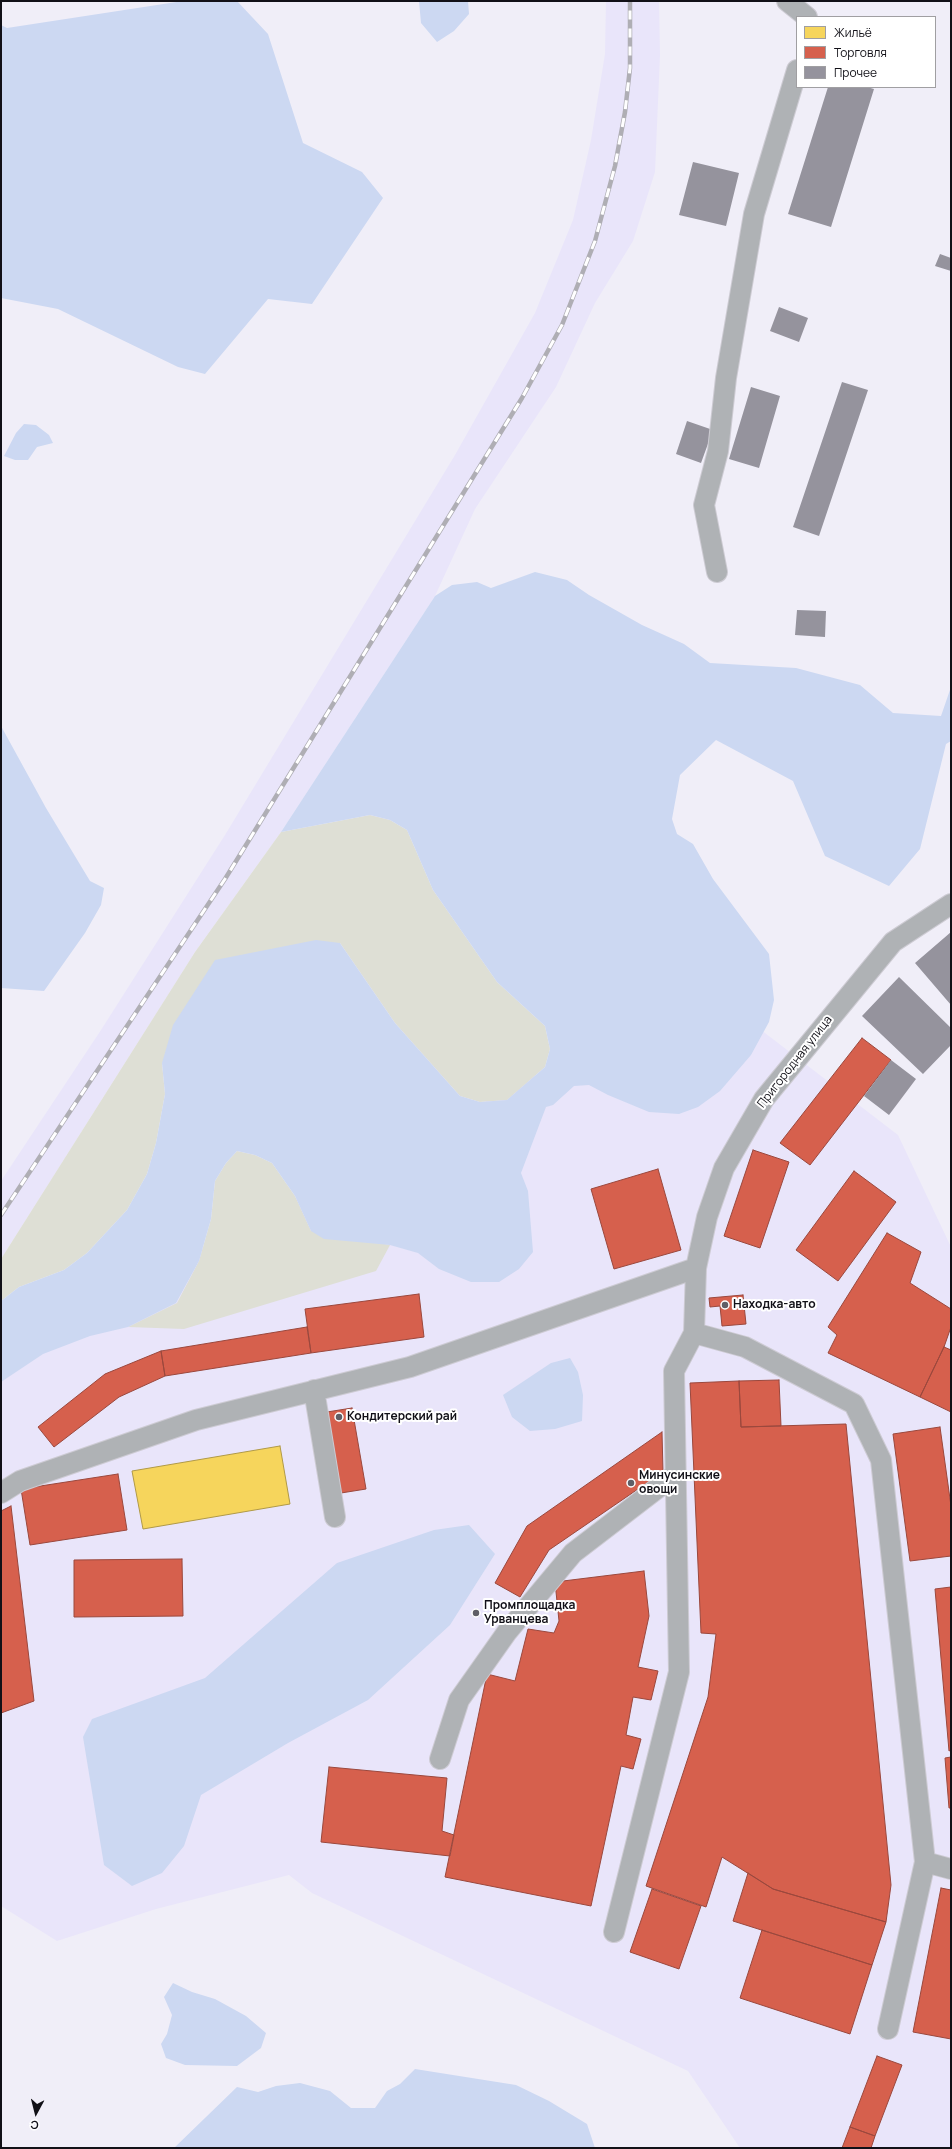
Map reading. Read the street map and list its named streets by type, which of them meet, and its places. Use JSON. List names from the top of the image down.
{
  "streets": {
    "street": ["Пригородная улица"]
  },
  "places": [
    "Находка-авто",
    "Кондитерский рай",
    "Минусинские овощи",
    "Промплощадка Урванцева"
  ],
  "legend": ["Жильё", "Торговля", "Прочее"],
  "north": "bottom"
}
